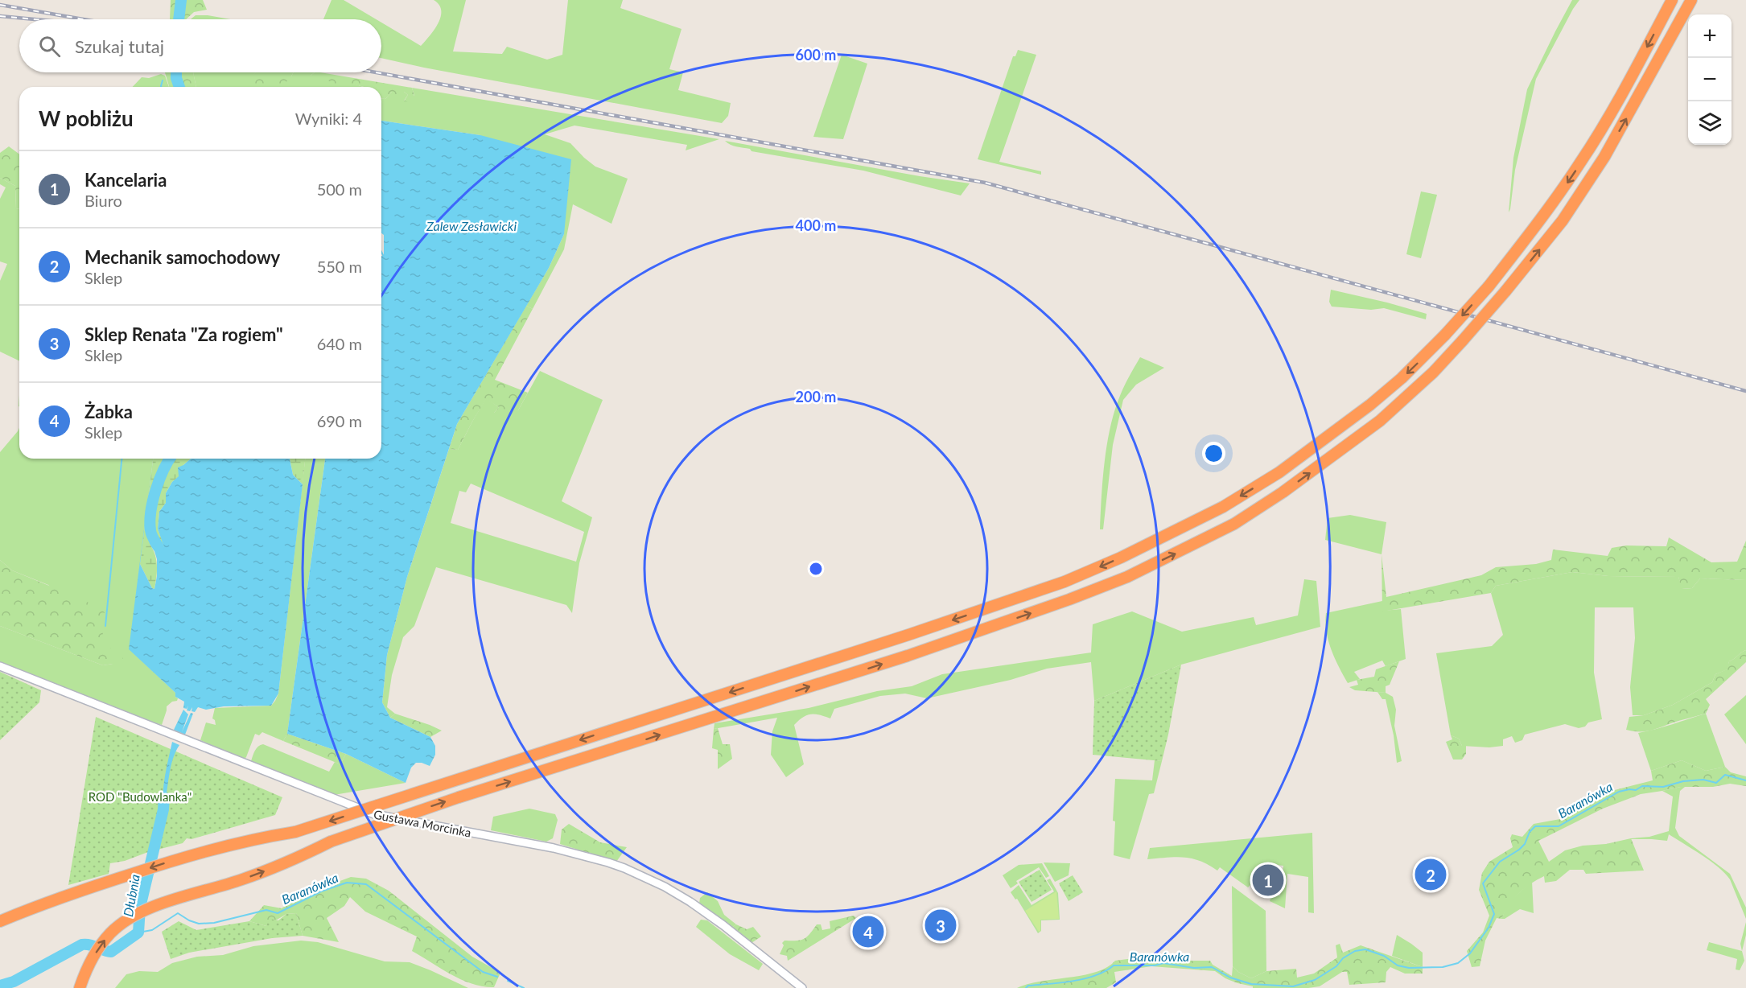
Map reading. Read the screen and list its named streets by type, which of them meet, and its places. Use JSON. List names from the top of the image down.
{
  "streets": {
    "street": ["Gustawa Morcinka"]
  },
  "water": ["Zalew Zesławicki", "Baranówka", "Dłubnia"],
  "parks": ["ROD \"Budowlanka\""],
  "page": {
    "map_buttons": ["+", "−"],
    "search": "Szukaj tutaj",
    "heading": ["W pobliżu", "Wyniki: 4"],
    "list": [
      {
        "mark": "1",
        "name": "Kancelaria",
        "note": "Biuro",
        "value": "500 m"
      },
      {
        "mark": "2",
        "name": "Mechanik samochodowy",
        "note": "Sklep",
        "value": "550 m"
      },
      {
        "mark": "3",
        "name": "Sklep Renata \"Za rogiem\"",
        "note": "Sklep",
        "value": "640 m"
      },
      {
        "mark": "4",
        "name": "Żabka",
        "note": "Sklep",
        "value": "690 m"
      }
    ],
    "pins": [
      "2",
      "1",
      "3",
      "4"
    ]
  },
  "rings": ["600 m", "400 m", "200 m"]
}
